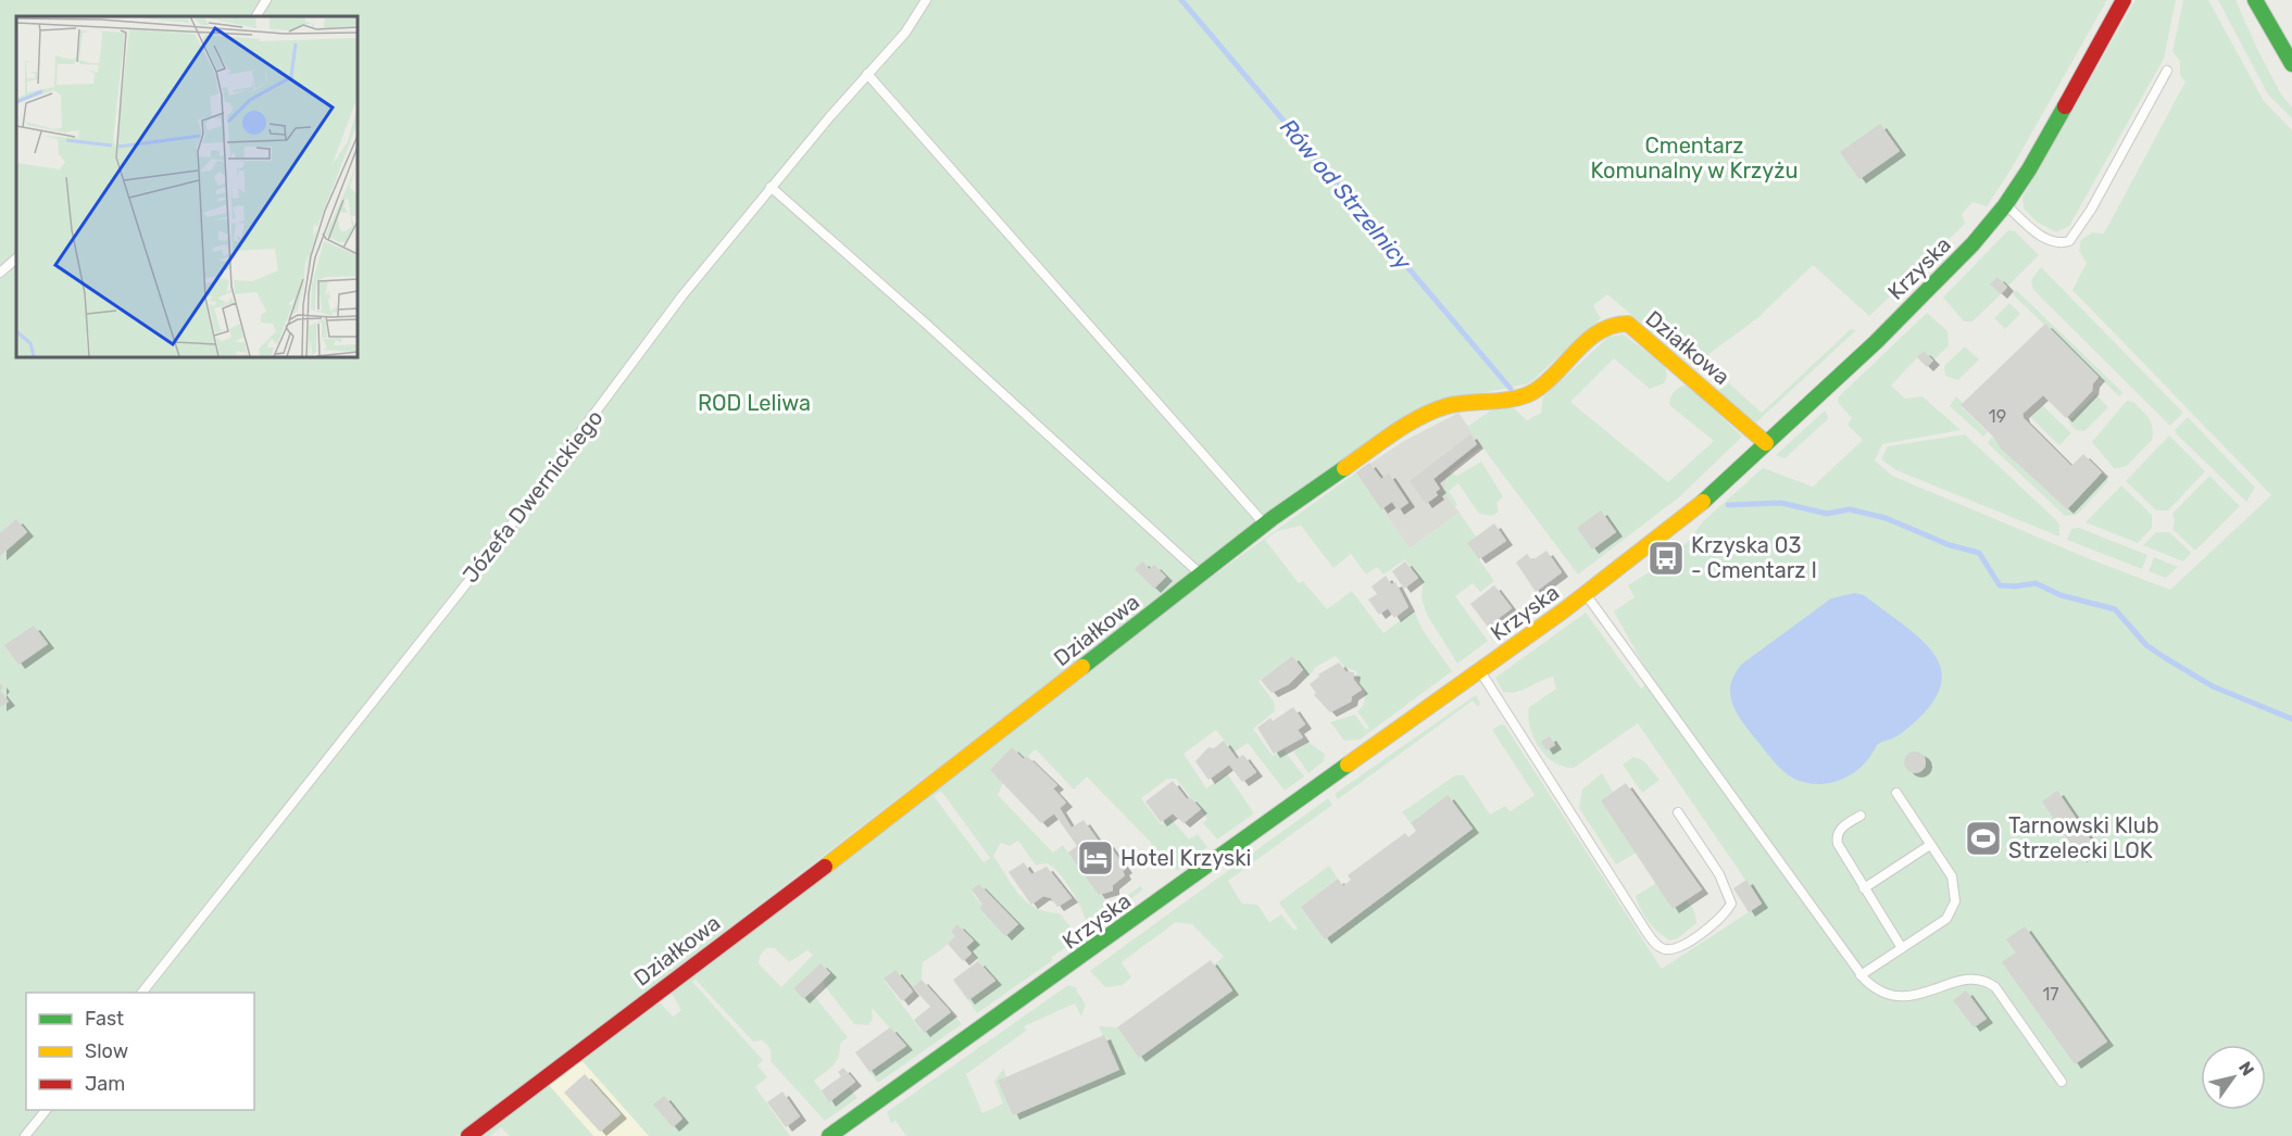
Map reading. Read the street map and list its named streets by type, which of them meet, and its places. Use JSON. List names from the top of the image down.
{
  "streets": {
    "street": ["Krzyska", "Działkowa"],
    "lane": ["Józefa Dwernickiego"]
  },
  "crossings": [
    ["Krzyska", "Działkowa"]
  ],
  "water": ["Rów od Strzelnicy"],
  "parks": ["Cmentarz Komunalny w Krzyżu", "ROD Leliwa"],
  "places": {
    "bus stop": ["Krzyska 03 - Cmentarz I"],
    "sports": ["Tarnowski Klub Strzelecki LOK"],
    "hotel": ["Hotel Krzyski"]
  },
  "house_numbers": ["19", "17"],
  "legend": ["Fast", "Slow", "Jam"],
  "north": "top right"
}
